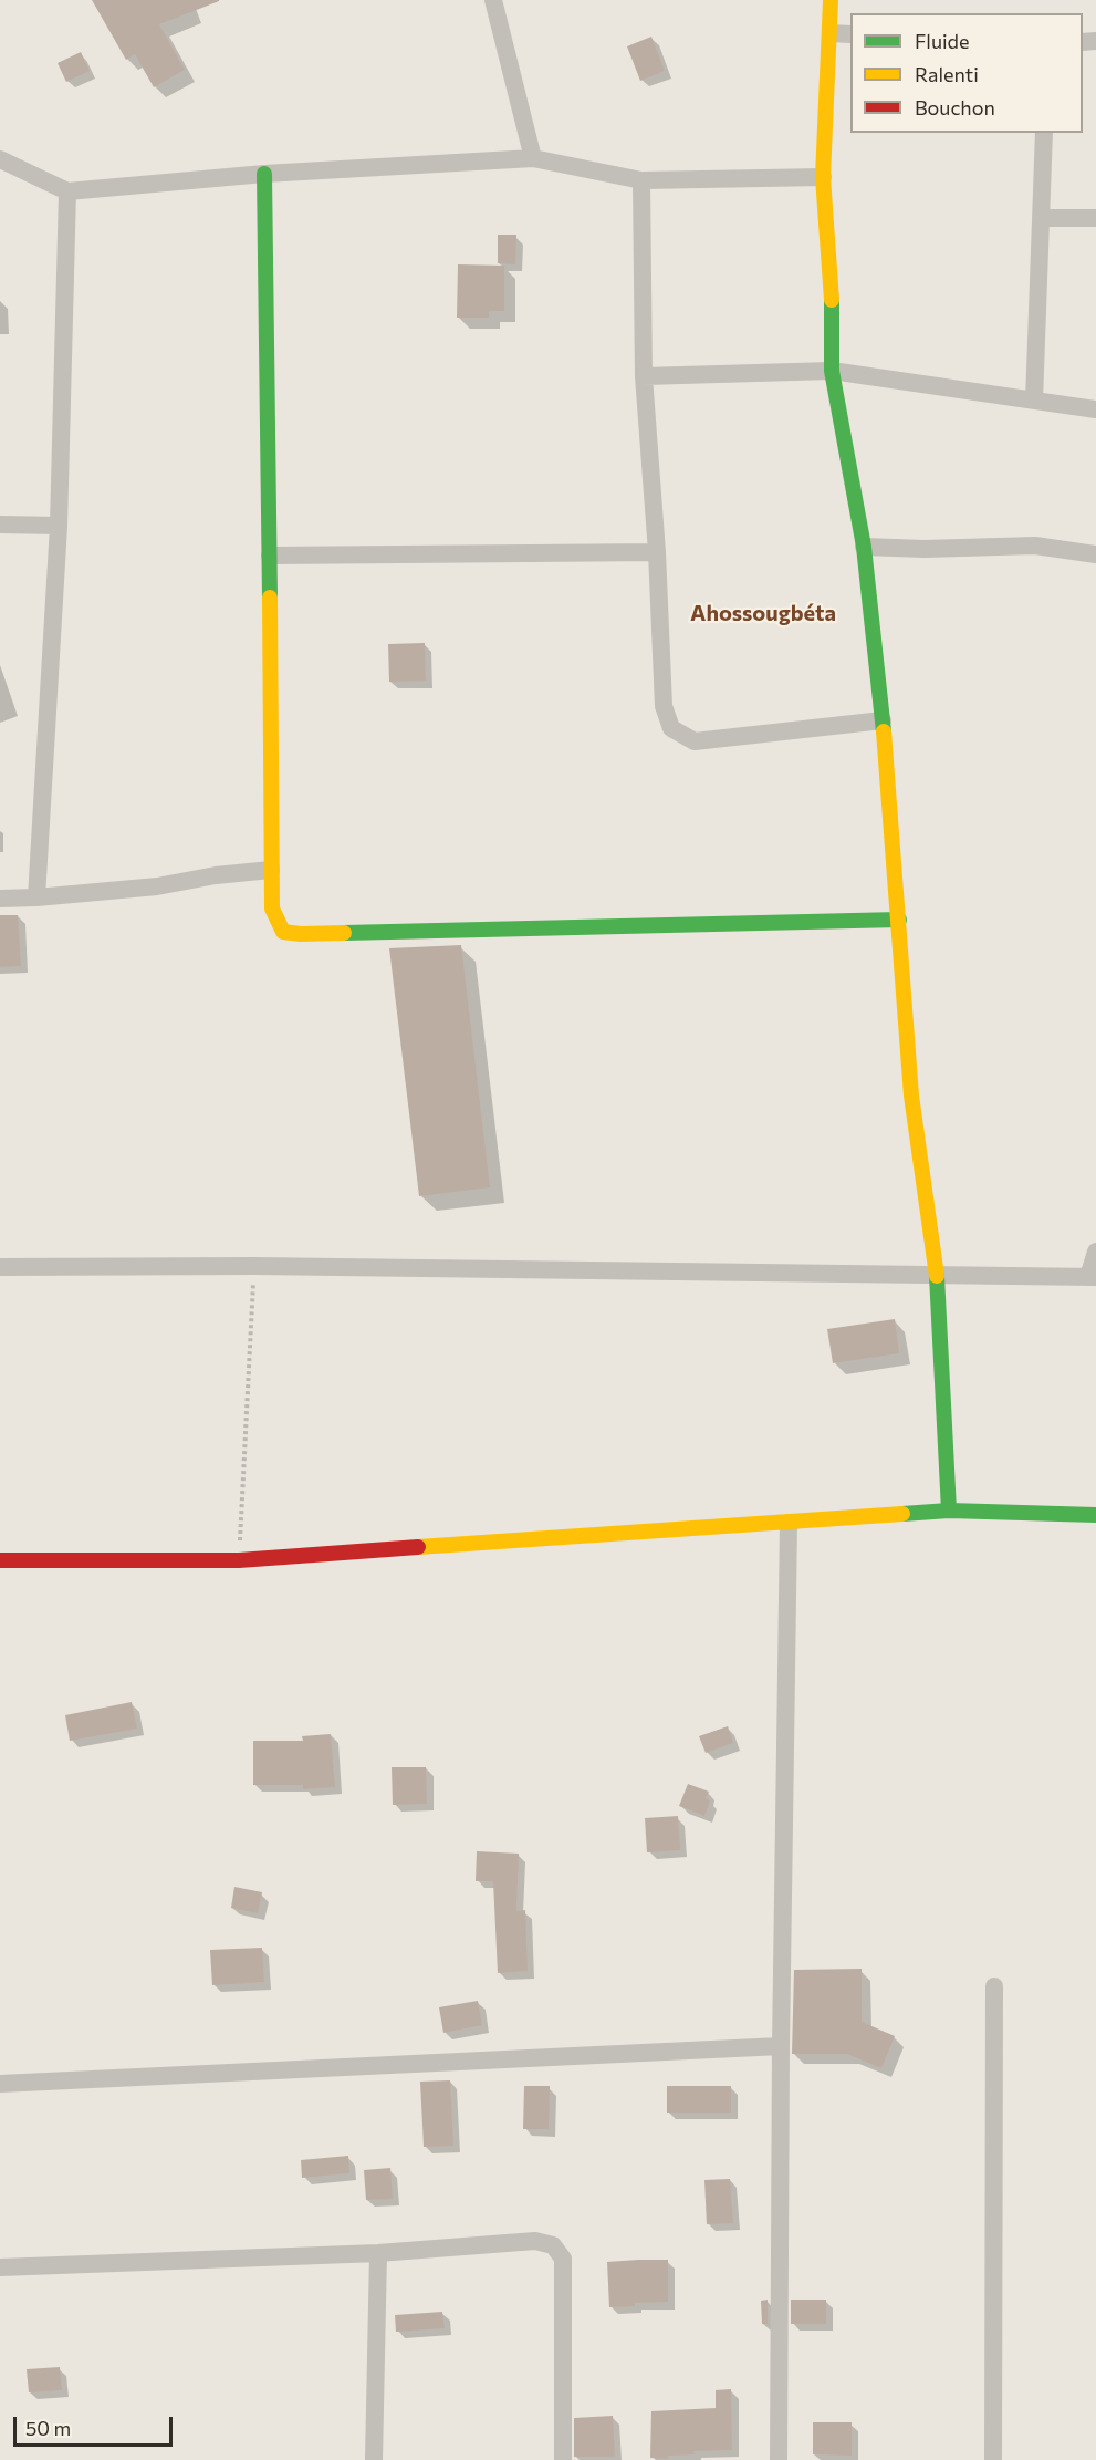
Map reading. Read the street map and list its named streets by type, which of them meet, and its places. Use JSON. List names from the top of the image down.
{
  "districts": ["Ahossougbéta"],
  "legend": ["Fluide", "Ralenti", "Bouchon"],
  "scale_bar": "50 m"
}
